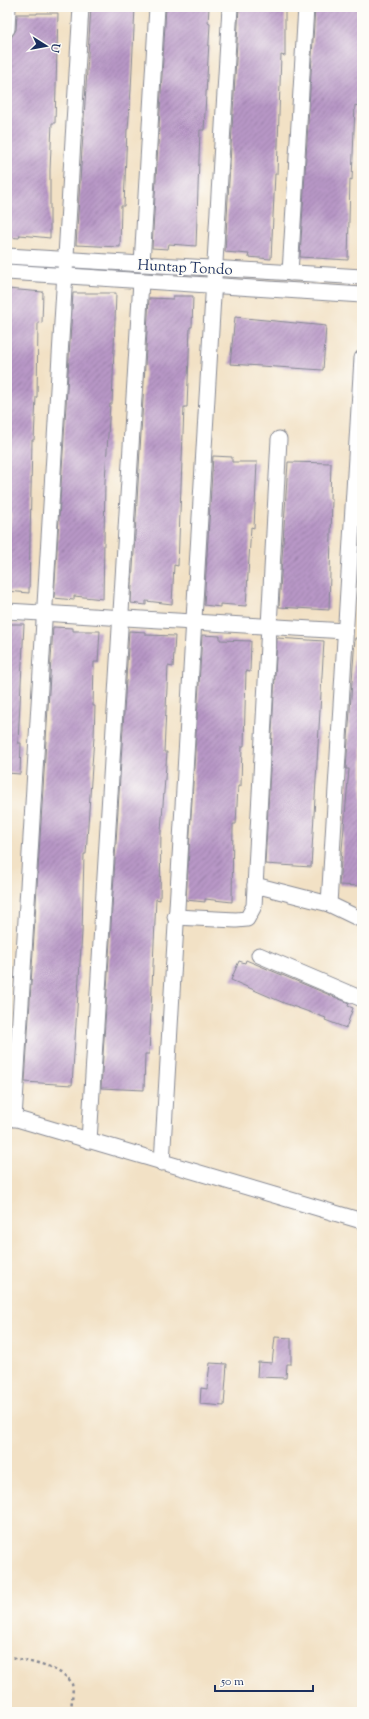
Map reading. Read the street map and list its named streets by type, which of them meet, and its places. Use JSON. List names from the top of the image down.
{
  "streets": {
    "street": ["Huntap Tondo"]
  },
  "scale_bar": "50 m",
  "north": "right"
}
